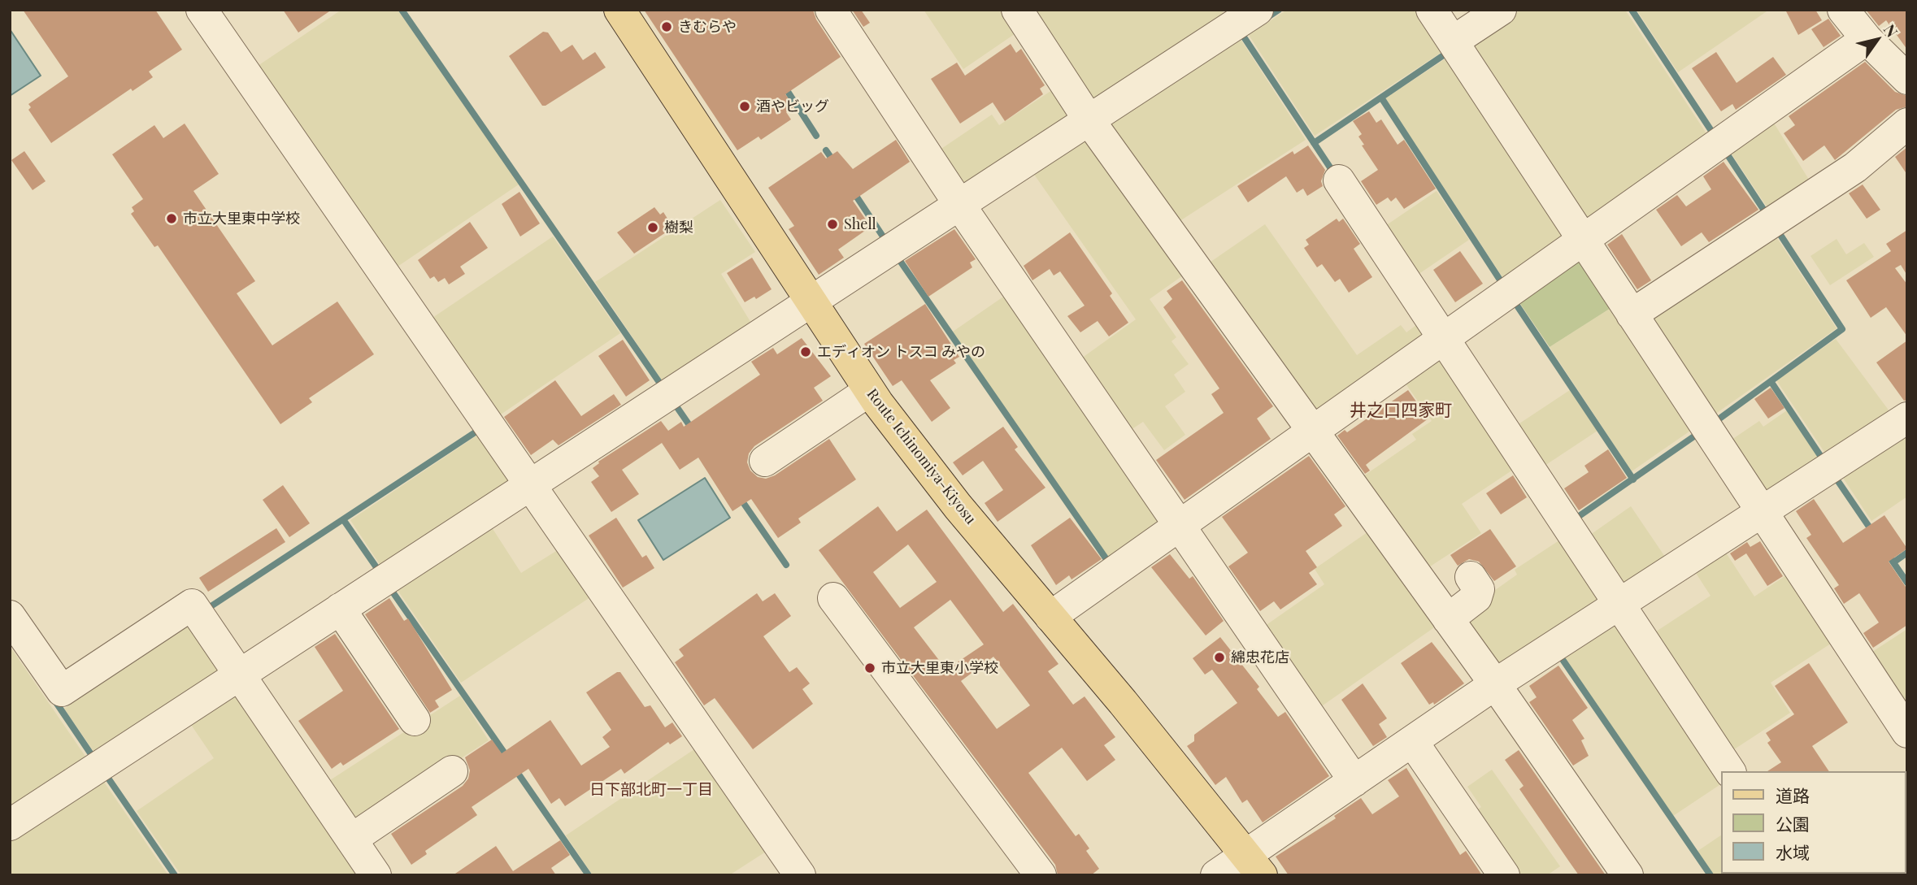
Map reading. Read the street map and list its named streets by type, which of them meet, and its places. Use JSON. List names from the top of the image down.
{
  "streets": {
    "main road": ["Route Ichinomiya-Kiyosu"]
  },
  "districts": ["井之口四家町", "日下部北町一丁目"],
  "places": [
    "きむらや",
    "酒やビッグ",
    "市立大里東中学校",
    "Shell",
    "樹梨",
    "エディオン トスコ みやの",
    "綿忠花店",
    "市立大里東小学校"
  ],
  "legend": ["道路", "公園", "水域"],
  "north": "top right"
}
